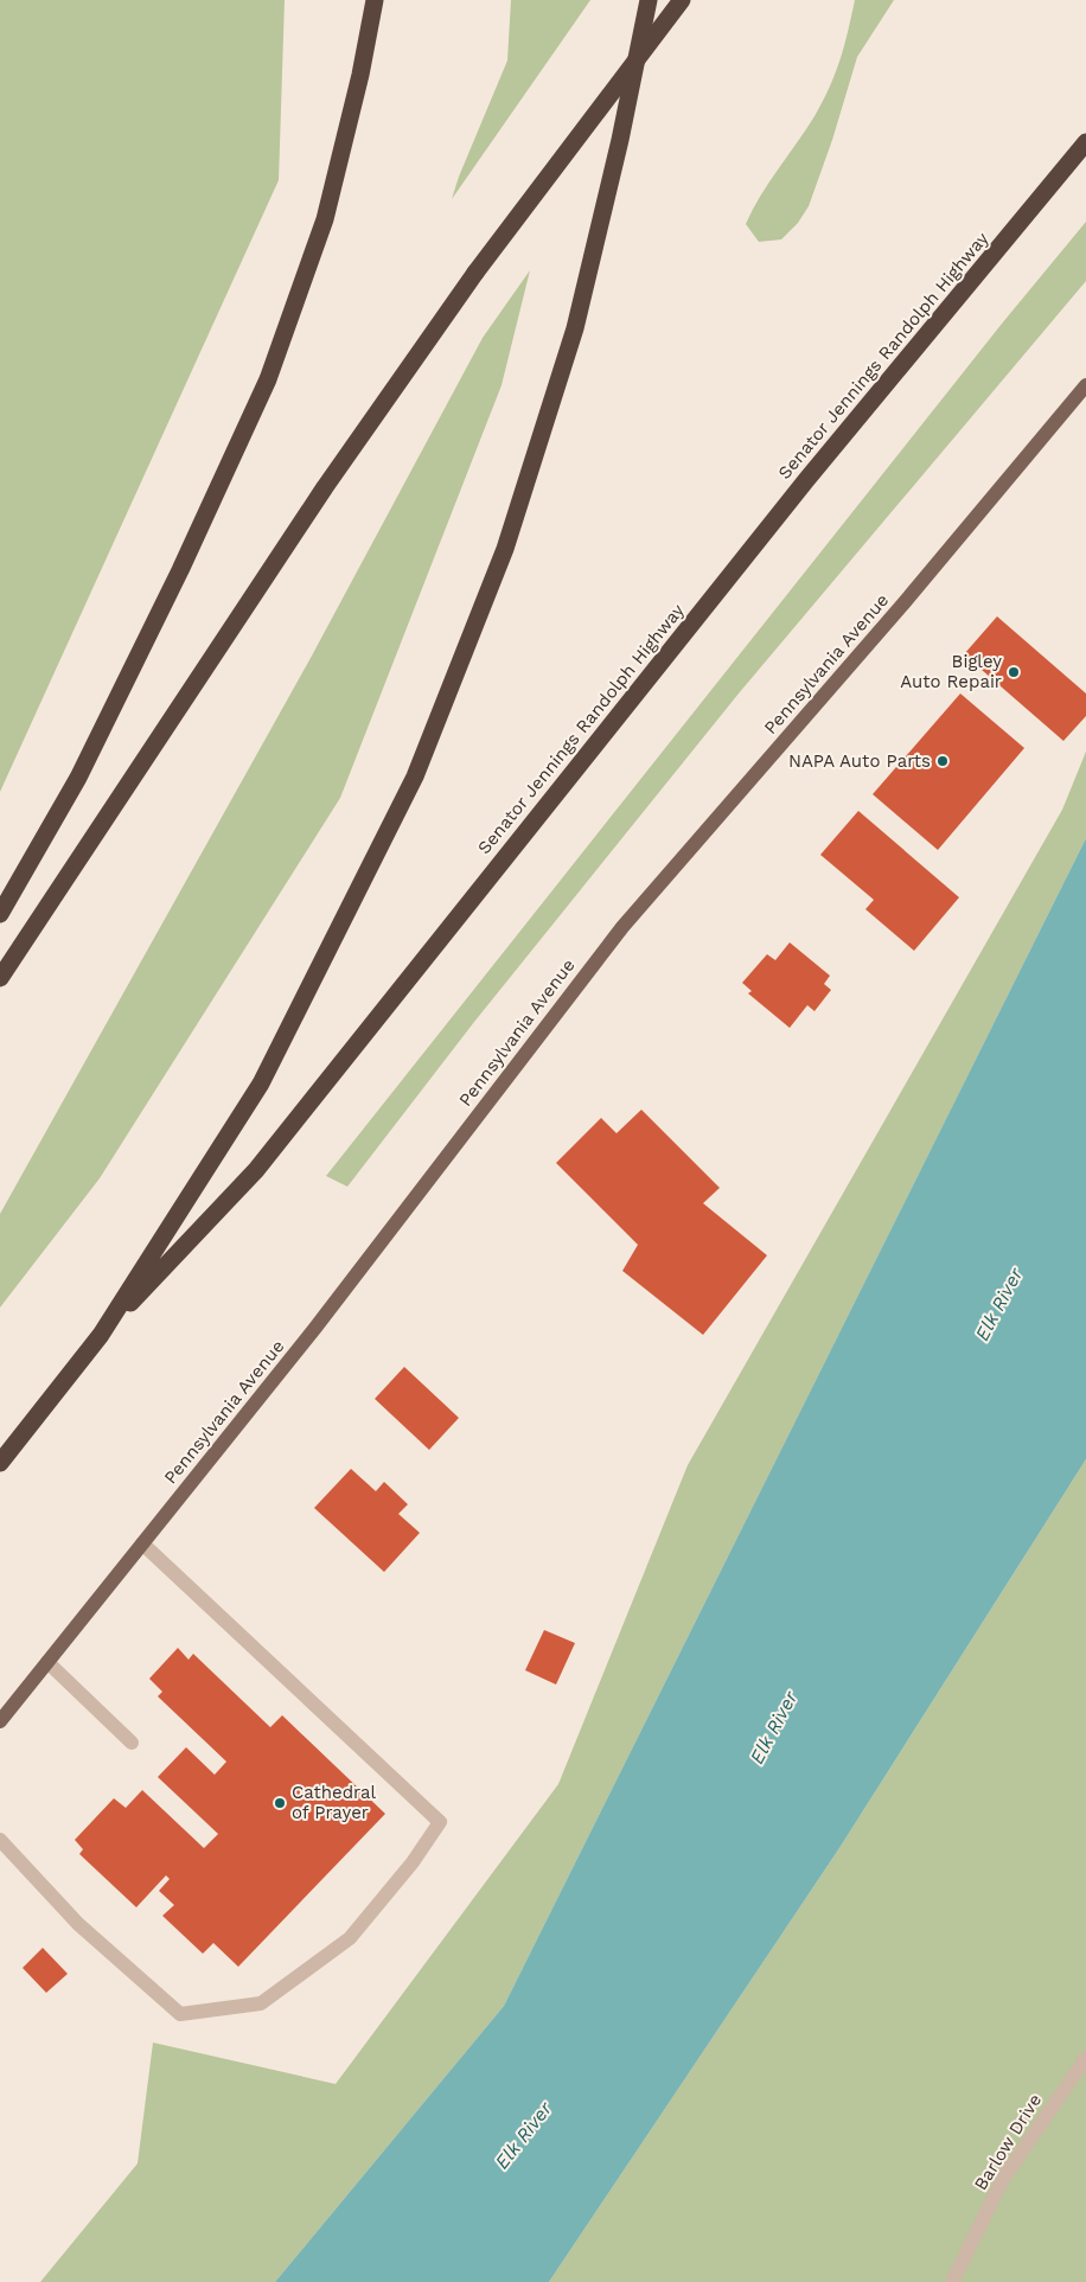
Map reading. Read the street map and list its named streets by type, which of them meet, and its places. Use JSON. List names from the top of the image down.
{
  "streets": {
    "highway": ["Senator Jennings Randolph Highway"],
    "main road": ["Pennsylvania Avenue"],
    "street": ["Barlow Drive"]
  },
  "water": ["Elk River"],
  "places": ["Bigley Auto Repair", "NAPA Auto Parts", "Cathedral of Prayer"]
}
